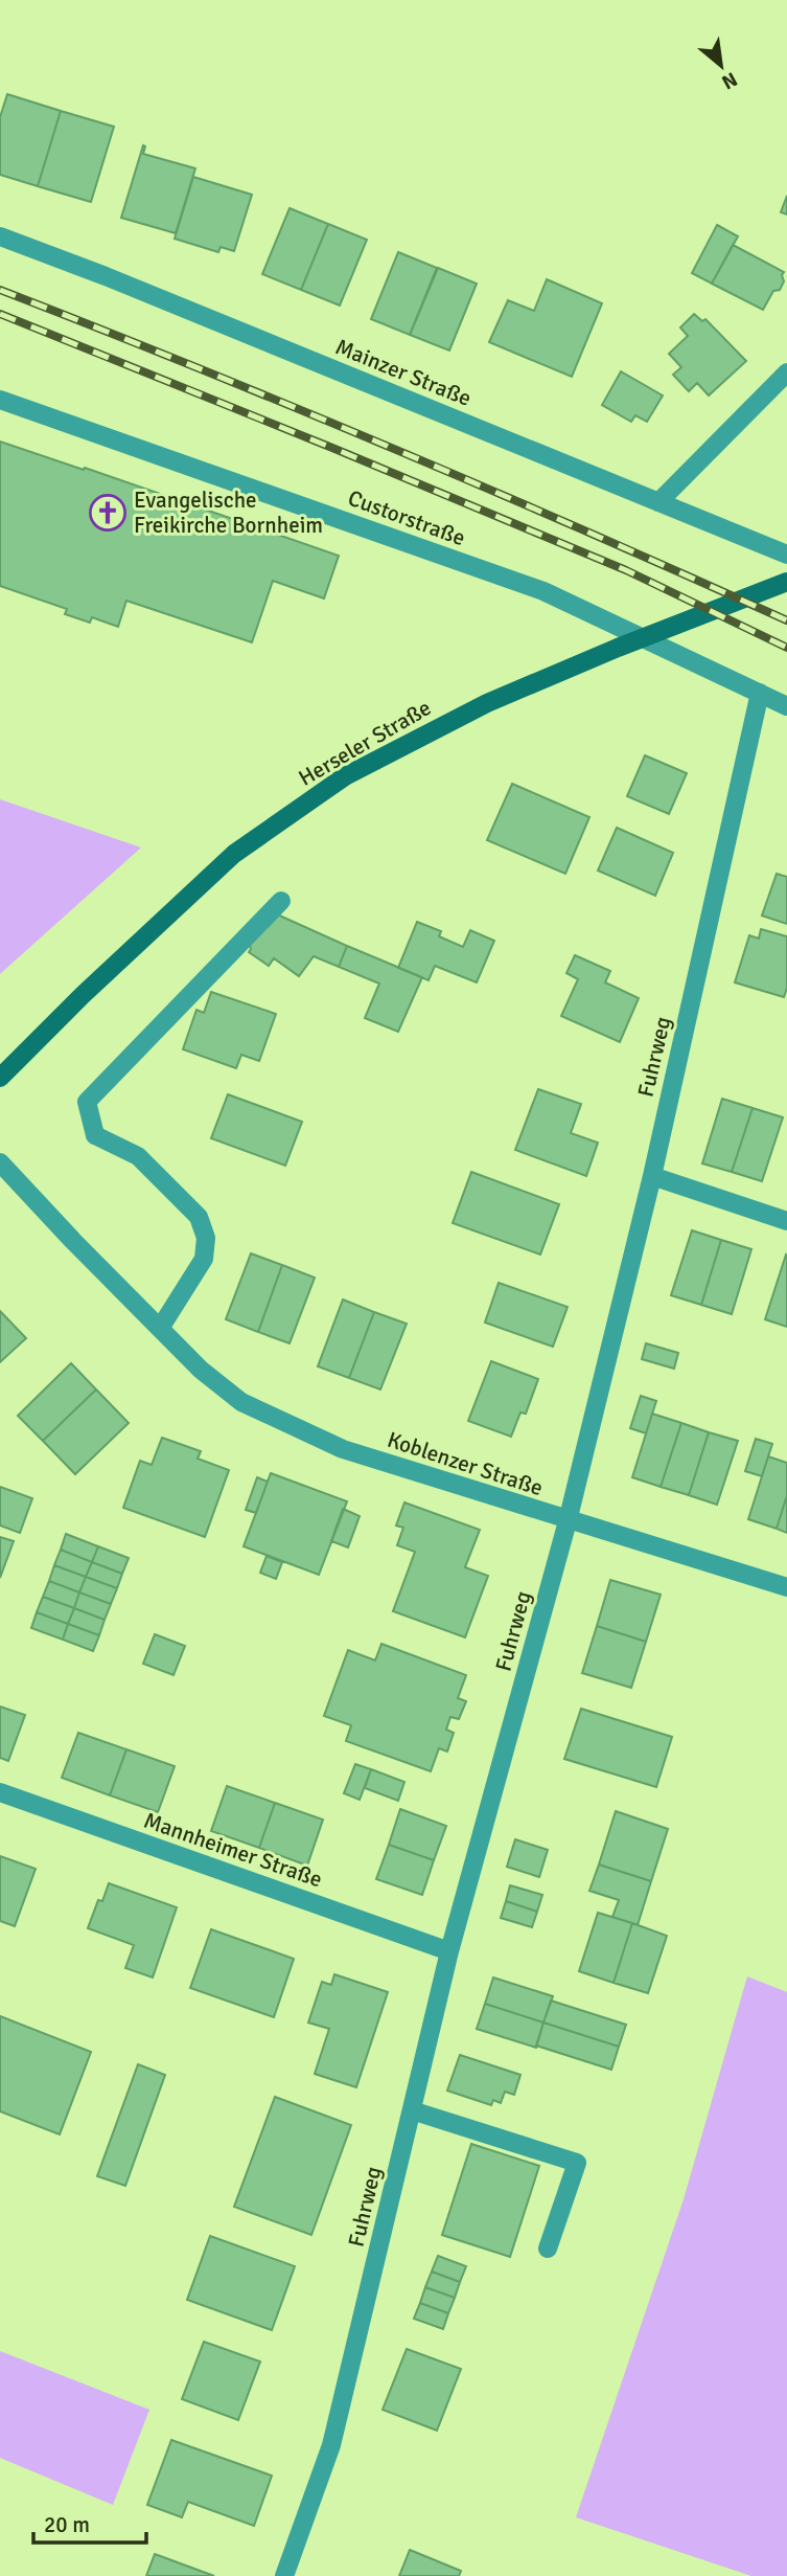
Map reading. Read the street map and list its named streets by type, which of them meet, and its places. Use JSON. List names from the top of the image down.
{
  "streets": {
    "main road": ["Herseler Straße"],
    "street": [
      "Mainzer Straße",
      "Custorstraße",
      "Fuhrweg",
      "Koblenzer Straße",
      "Mannheimer Straße"
    ]
  },
  "crossings": [
    ["Custorstraße", "Fuhrweg"],
    ["Fuhrweg", "Koblenzer Straße"],
    ["Fuhrweg", "Mannheimer Straße"]
  ],
  "places": {
    "church": ["Evangelische Freikirche Bornheim"]
  },
  "scale_bar": "20 m",
  "north": "bottom right"
}
